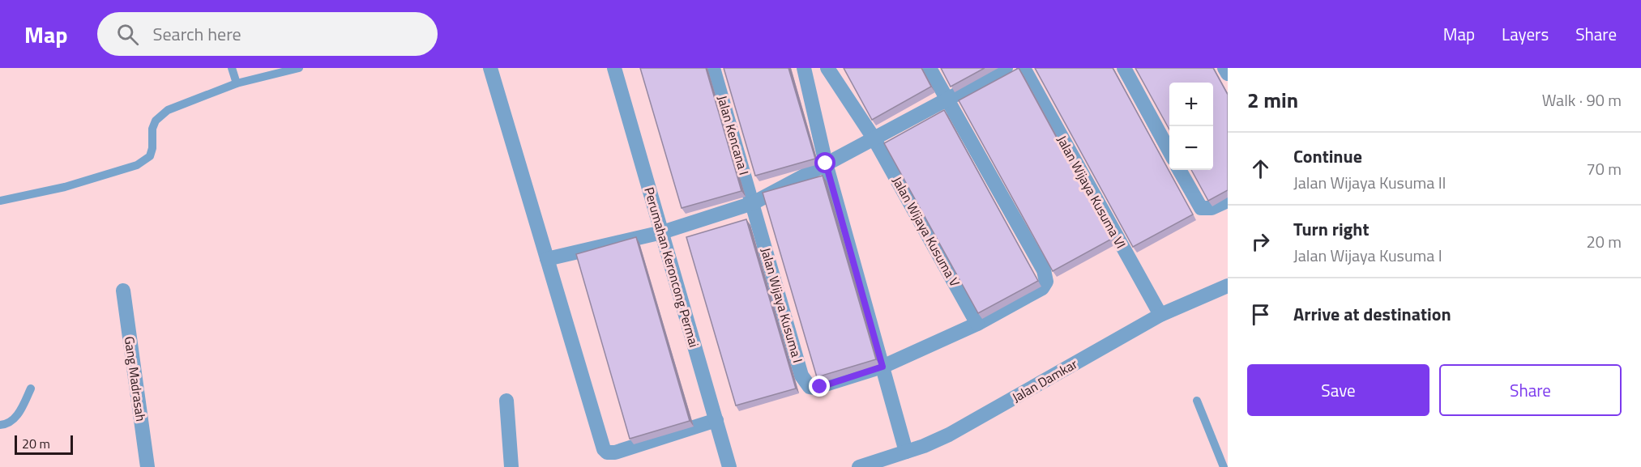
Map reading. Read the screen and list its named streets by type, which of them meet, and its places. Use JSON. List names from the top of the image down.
{
  "streets": {
    "street": [
      "Jalan Kencana I",
      "Jalan Wijaya Kusuma VI",
      "Jalan Wijaya Kusuma V",
      "Perumahan Keroncong Permai",
      "Jalan Wijaya Kusuma I",
      "Gang Madrasah",
      "Jalan Damkar"
    ]
  },
  "crossings": [
    ["Jalan Kencana I", "Jalan Wijaya Kusuma I"],
    ["Jalan Wijaya Kusuma VI", "Jalan Damkar"]
  ],
  "scale_bar": "20 m",
  "page": {
    "header": "Map",
    "search": "Search here",
    "nav": ["Map", "Layers", "Share"],
    "heading": ["2 min", "Walk · 90 m"],
    "map_buttons": ["+", "−"],
    "list": [
      ["Continue", "Jalan Wijaya Kusuma II", "70 m"],
      ["Turn right", "Jalan Wijaya Kusuma I", "20 m"],
      "Arrive at destination"
    ],
    "buttons": ["Save", "Share"],
    "scale": "20 m"
  }
}
